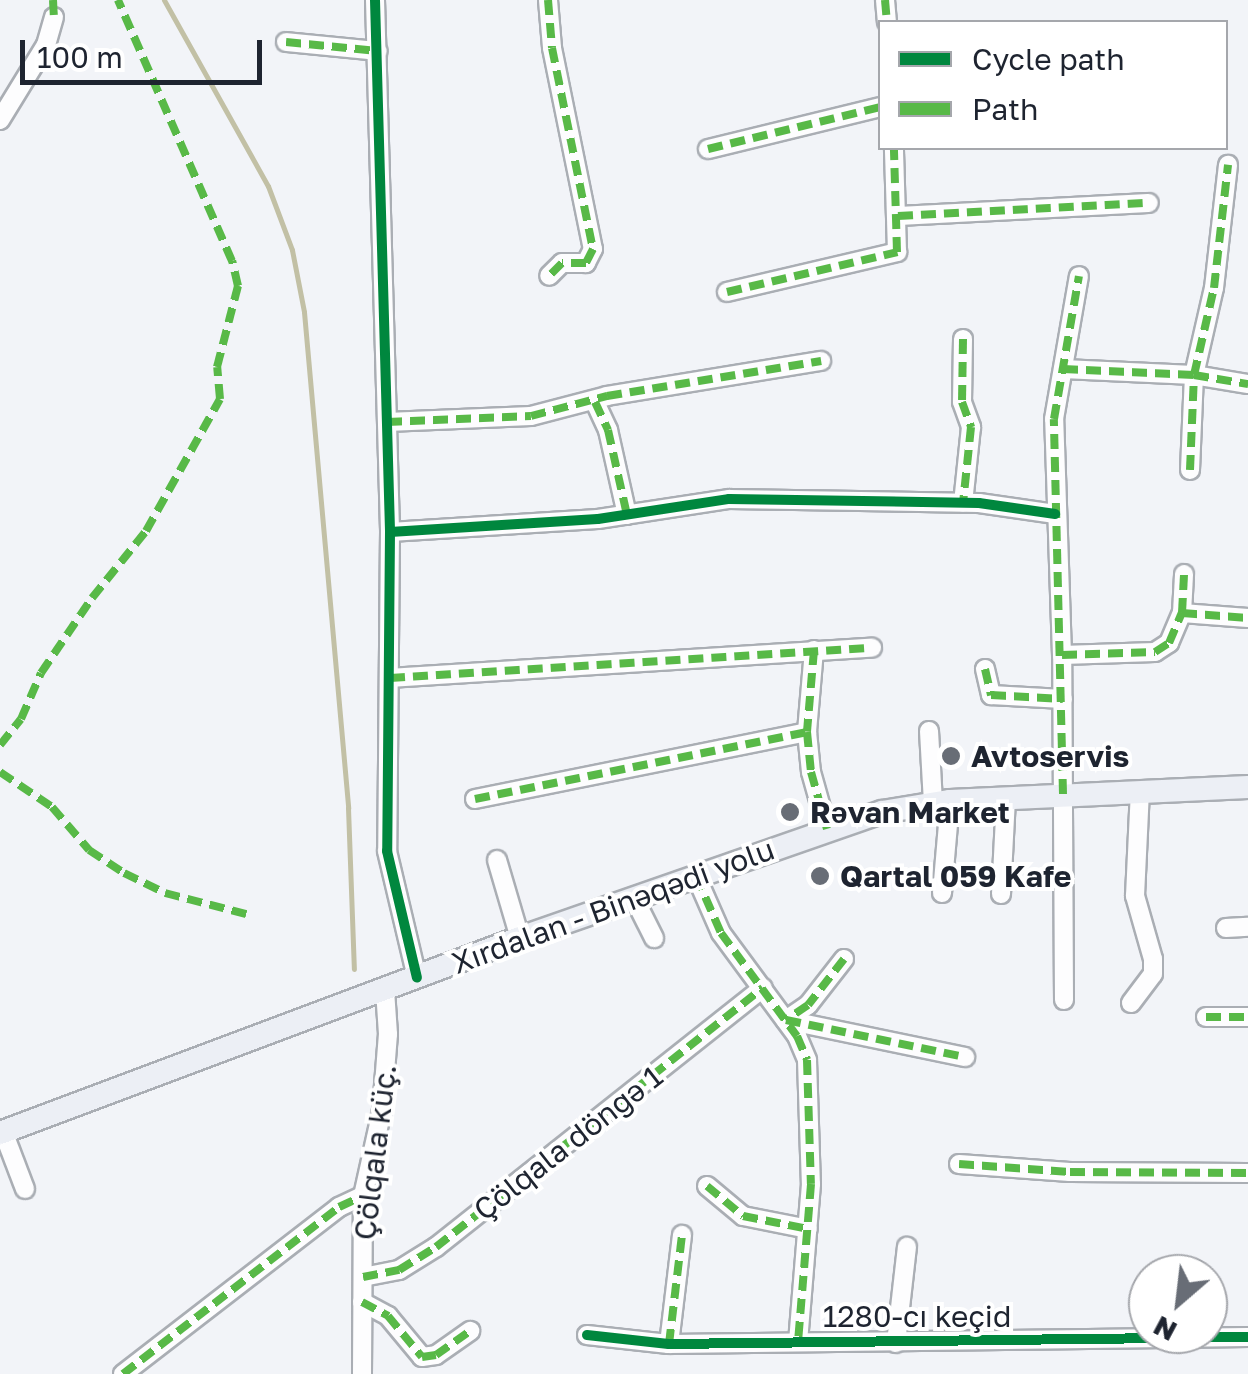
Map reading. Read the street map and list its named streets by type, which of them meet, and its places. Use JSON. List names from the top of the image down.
{
  "streets": {
    "main road": ["Xırdalan - Binəqədi yolu"],
    "street": ["Çölqala döngə 1", "Çölqala küç.", "1280-cı keçid"]
  },
  "crossings": [
    ["Xırdalan - Binəqədi yolu", "Çölqala küç."],
    ["Çölqala döngə 1", "Çölqala küç."]
  ],
  "places": ["Avtoservis", "Rəvan Market", "Qartal 059 Kafe"],
  "legend": ["Cycle path", "Path"],
  "scale_bar": "100 m",
  "north": "bottom left"
}
